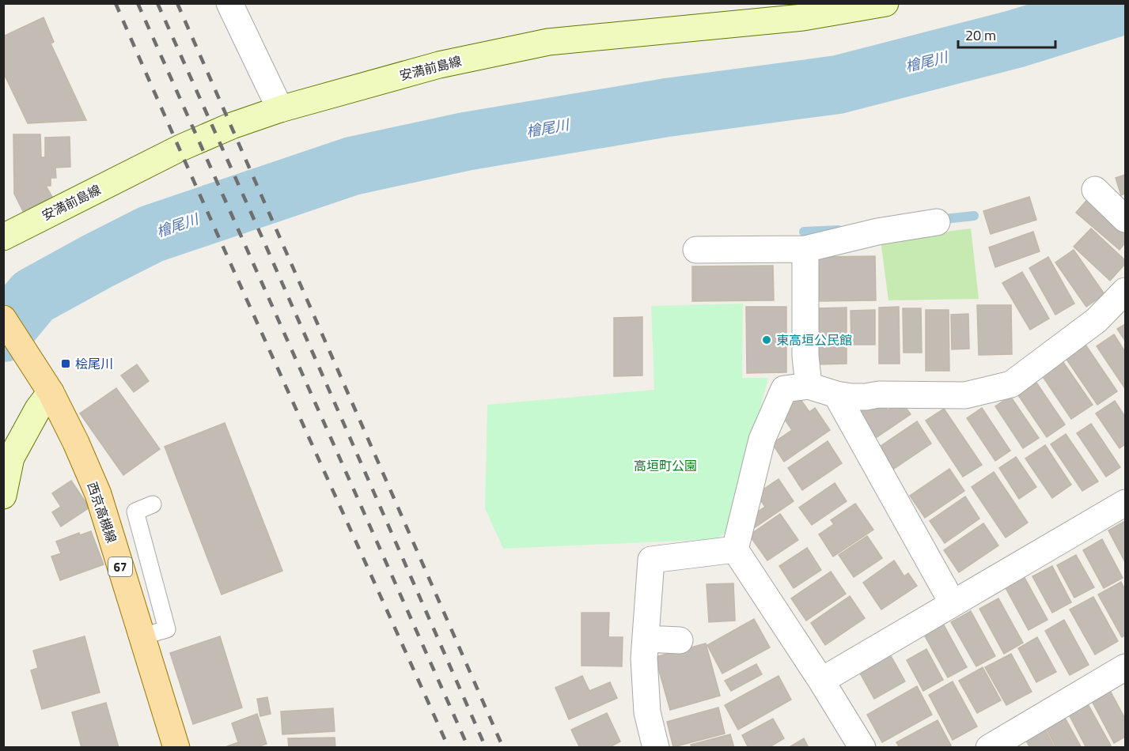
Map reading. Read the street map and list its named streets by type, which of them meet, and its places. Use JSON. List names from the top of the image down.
{
  "streets": {
    "main road": ["安満前島線", "西京高槻線", "67"]
  },
  "water": ["檜尾川"],
  "parks": ["高垣町公園"],
  "places": {
    "other": ["東高垣公民館"],
    "transit": ["桧尾川"]
  },
  "scale_bar": "20 m"
}
